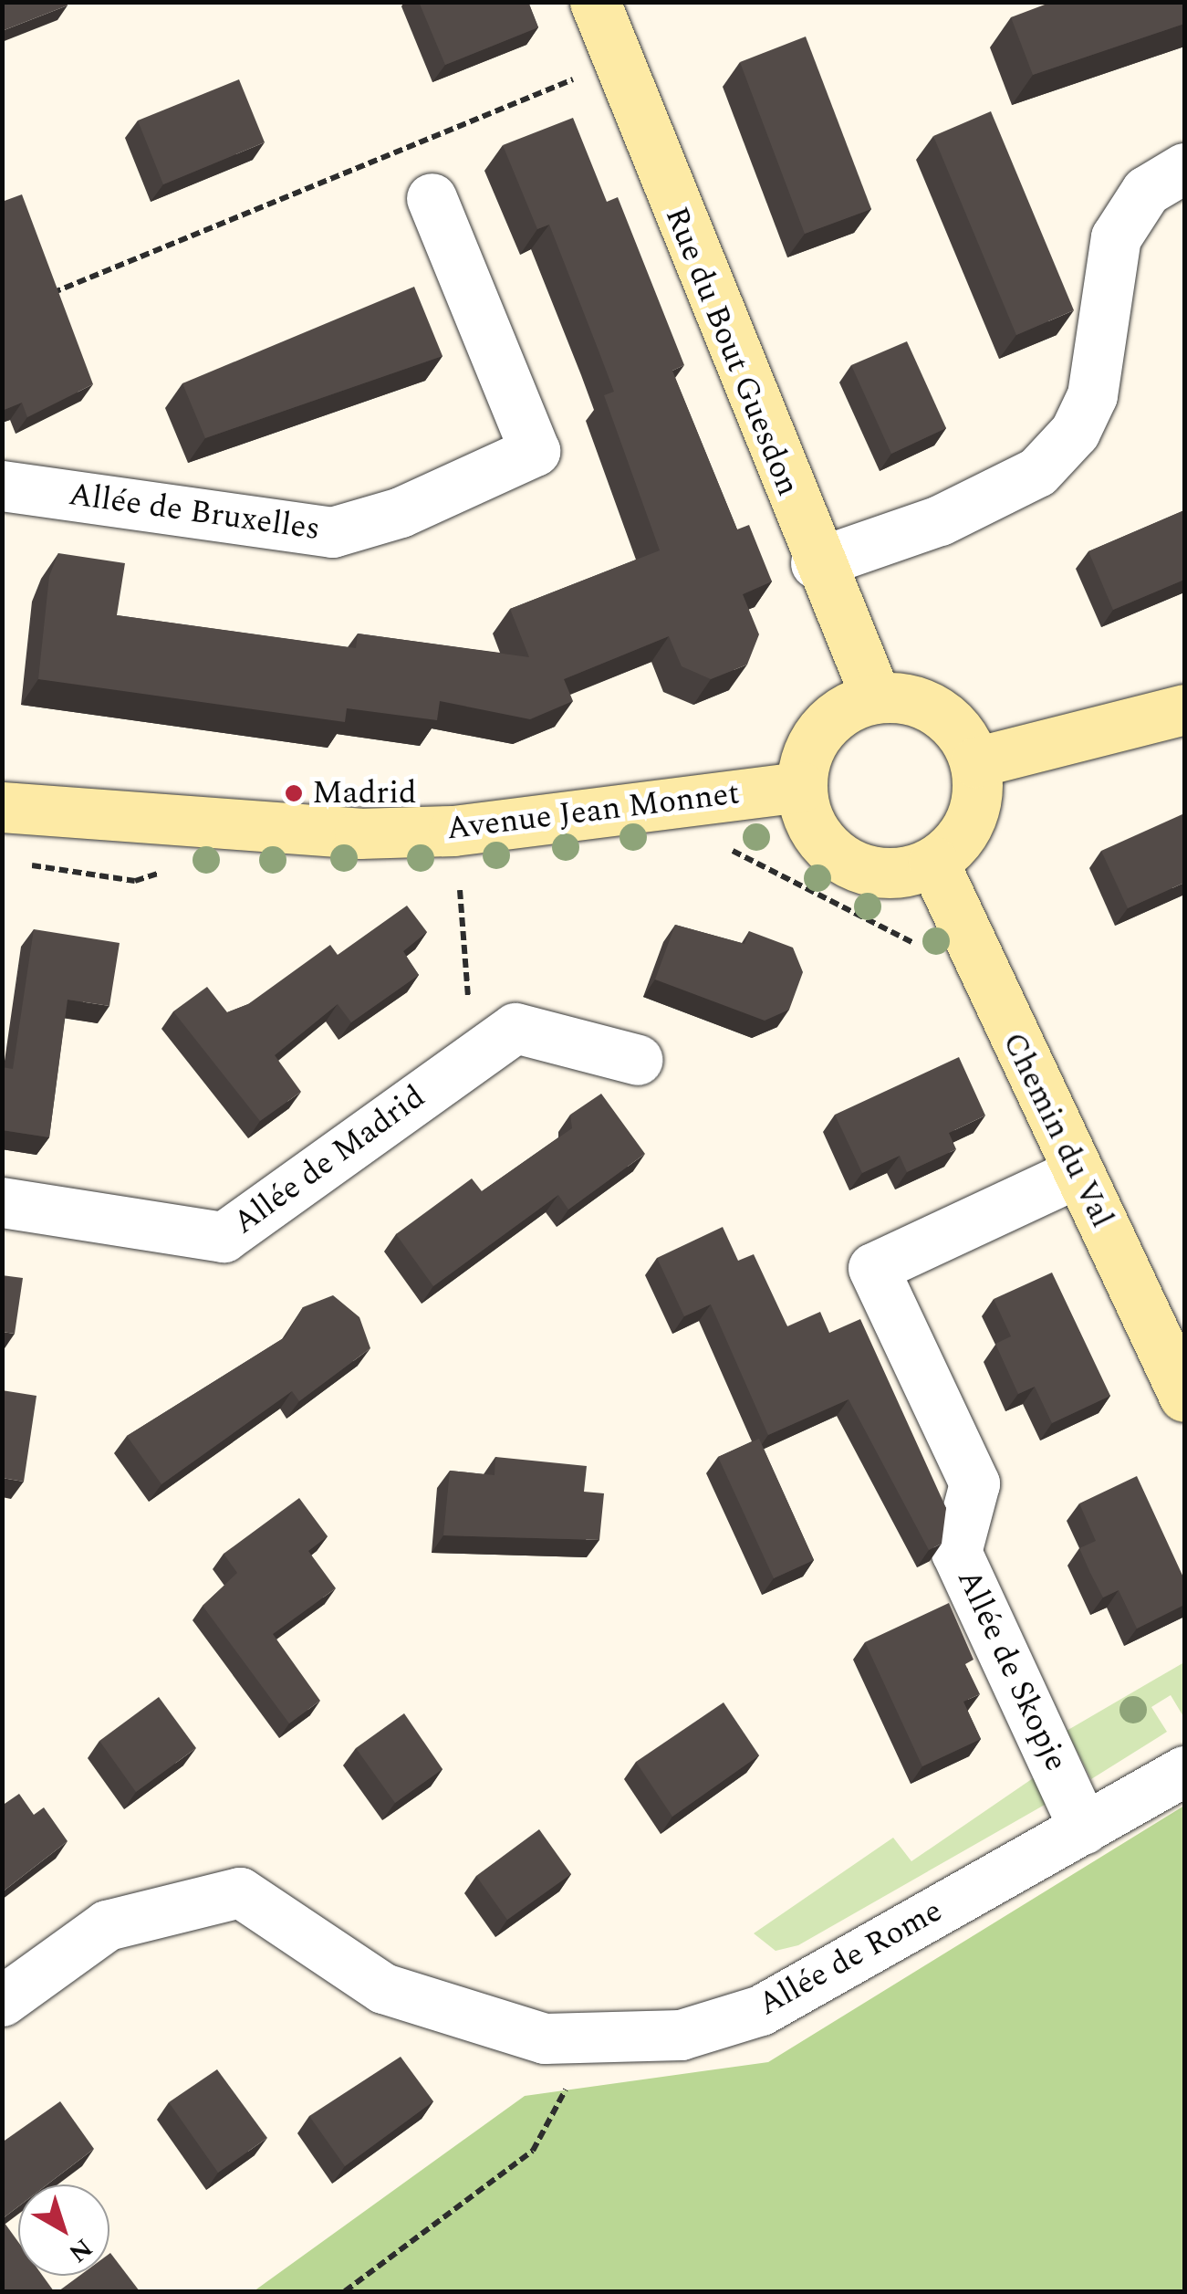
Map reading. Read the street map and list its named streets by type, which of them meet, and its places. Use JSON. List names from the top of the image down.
{
  "streets": {
    "street": [
      "Rue du Bout Guesdon",
      "Allée de Bruxelles",
      "Avenue Jean Monnet",
      "Chemin du Val",
      "Allée de Madrid",
      "Allée de Skopje",
      "Allée de Rome"
    ]
  },
  "crossings": [
    ["Rue du Bout Guesdon", "Avenue Jean Monnet"],
    ["Rue du Bout Guesdon", "Chemin du Val"],
    ["Avenue Jean Monnet", "Chemin du Val"],
    ["Chemin du Val", "Allée de Skopje"],
    ["Allée de Skopje", "Allée de Rome"]
  ],
  "places": ["Madrid"],
  "north": "bottom right"
}
